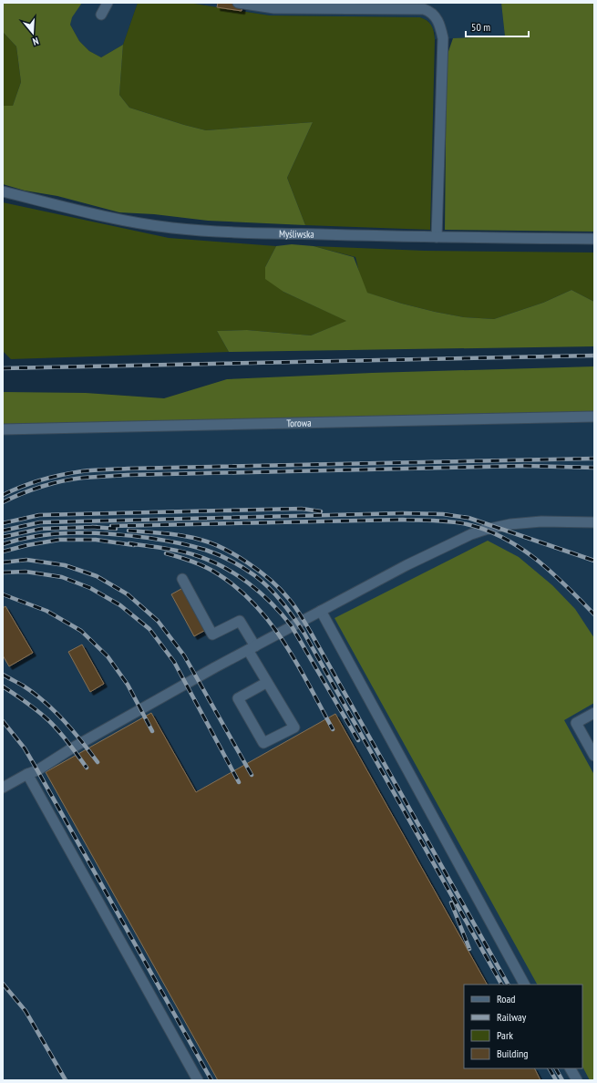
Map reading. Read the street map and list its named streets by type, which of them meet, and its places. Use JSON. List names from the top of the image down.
{
  "streets": {
    "street": ["Myśliwska", "Torowa"]
  },
  "legend": [
    "Road",
    "Railway",
    "Park",
    "Building"
  ],
  "scale_bar": "50 m",
  "north": "bottom"
}
